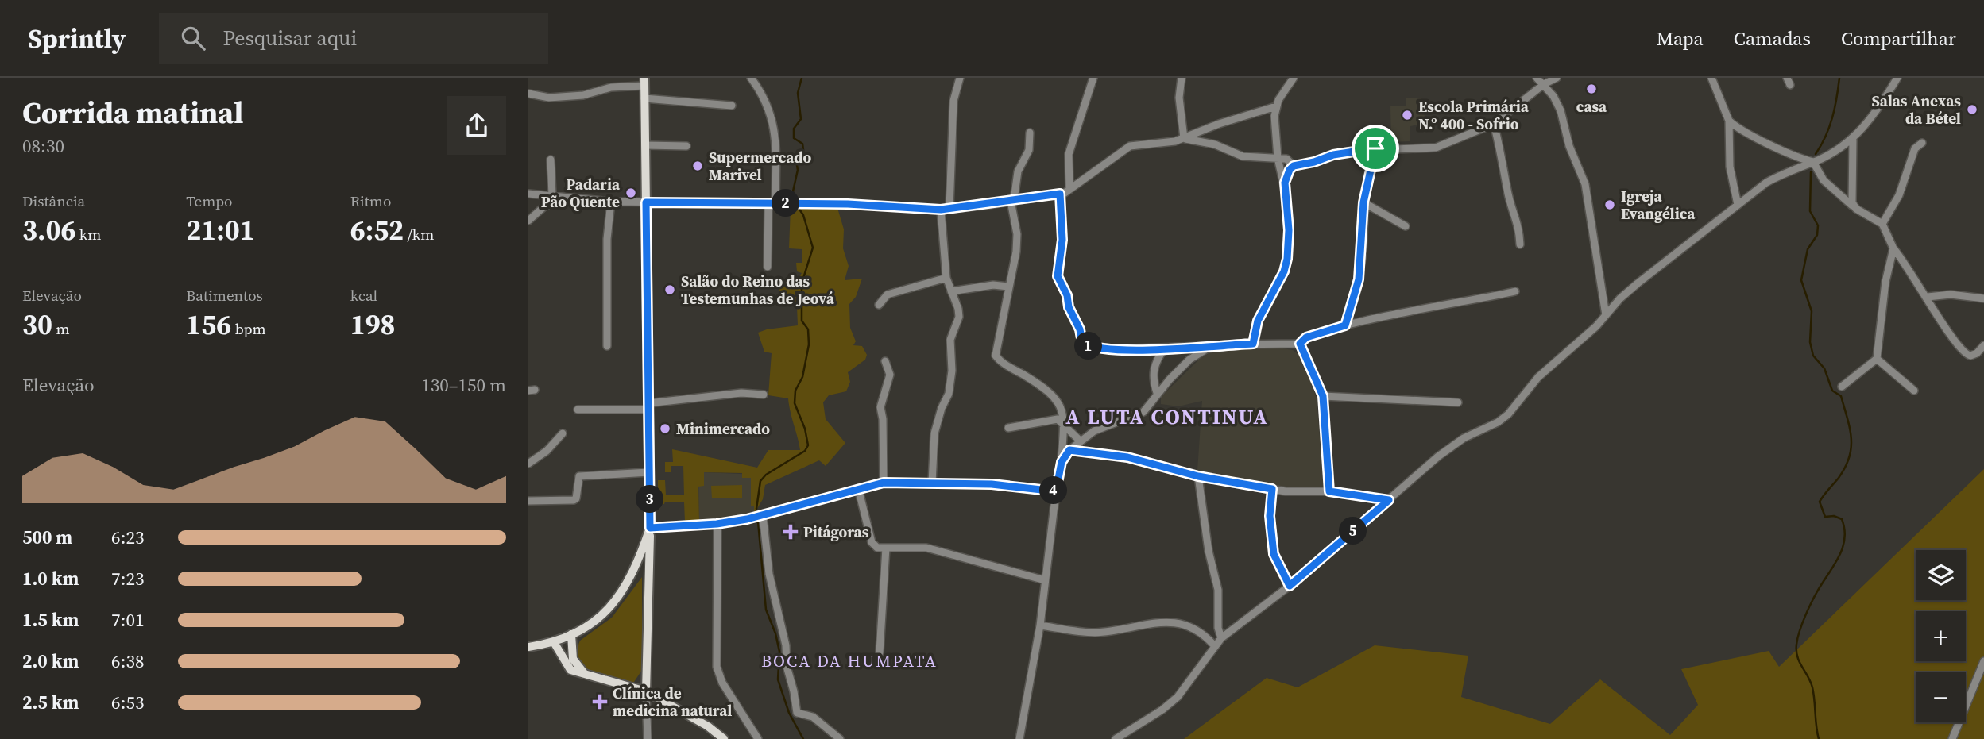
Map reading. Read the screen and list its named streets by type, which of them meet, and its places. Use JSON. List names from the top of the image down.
{
  "districts": ["A LUTA CONTINUA", "BOCA DA HUMPATA"],
  "places": {
    "other": [
      "casa",
      "Salas Anexas da Bétel",
      "Escola Primária N.º 400 - Sofrio",
      "Supermercado Marivel",
      "Padaria Pão Quente",
      "Igreja Evangélica",
      "Salão do Reino das Testemunhas de Jeová",
      "Minimercado"
    ],
    "health": ["Pitágoras", "Clínica de medicina natural"]
  },
  "page": {
    "header": "Sprintly",
    "search": "Pesquisar aqui",
    "nav": ["Mapa", "Camadas", "Compartilhar"],
    "heading": ["Corrida matinal", "08:30"],
    "stats": [
      ["Distância", "3.06 km"],
      ["Tempo", "21:01"],
      ["Ritmo", "6:52 /km"],
      ["Elevação", "30 m"],
      ["Batimentos", "156 bpm"],
      ["kcal", "198"]
    ],
    "pins": [
      "2",
      "1",
      "4",
      "3",
      "5"
    ],
    "chart": ["Elevação", "130–150 m"],
    "list": [
      {
        "name": "500 m",
        "note": "6:23"
      },
      {
        "name": "1.0 km",
        "note": "7:23"
      },
      {
        "name": "1.5 km",
        "note": "7:01"
      },
      {
        "name": "2.0 km",
        "note": "6:38"
      },
      {
        "name": "2.5 km",
        "note": "6:53"
      }
    ],
    "map_buttons": ["+", "−"]
  }
}
